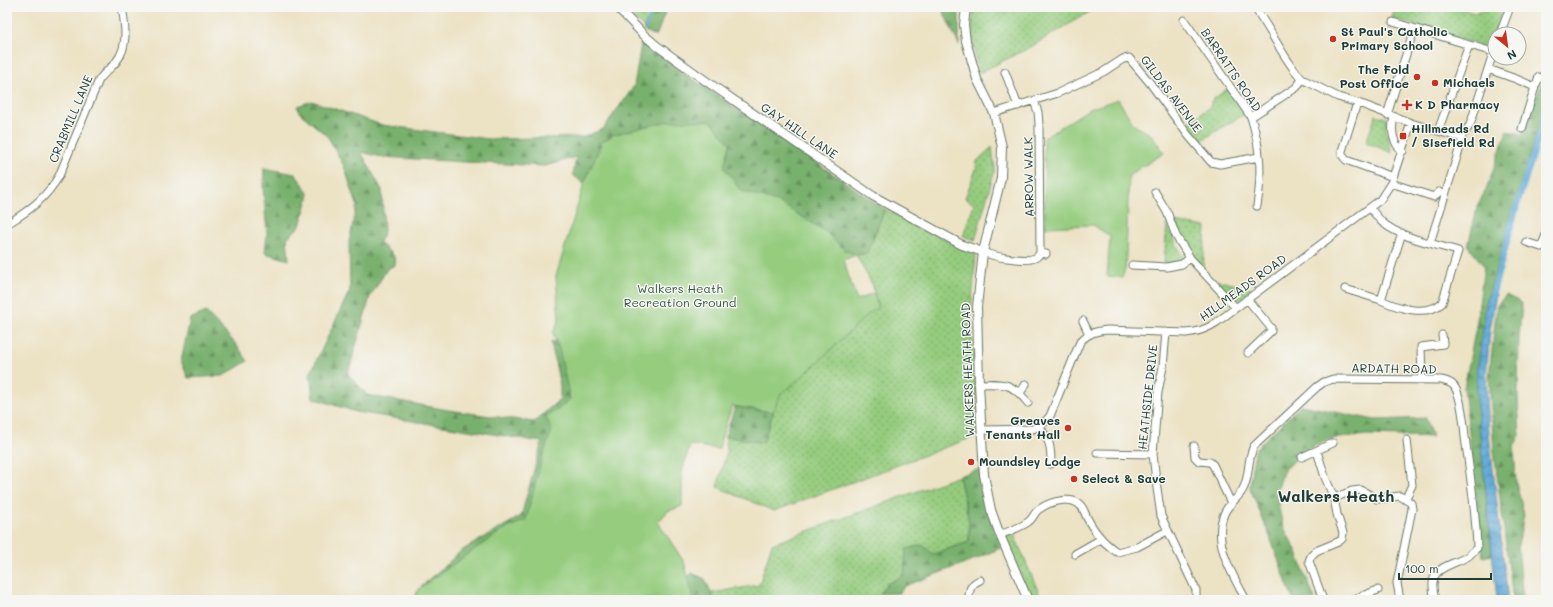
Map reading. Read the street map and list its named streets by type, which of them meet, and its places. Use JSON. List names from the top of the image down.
{
  "streets": {
    "street": [
      "BARRATTS ROAD",
      "GILDAS AVENUE",
      "CRABMILL LANE",
      "GAY HILL LANE",
      "ARROW WALK",
      "HILLMEADS ROAD",
      "ARDATH ROAD",
      "WALKERS HEATH ROAD",
      "HEATHSIDE DRIVE"
    ]
  },
  "crossings": [
    ["BARRATTS ROAD", "GILDAS AVENUE"],
    ["GILDAS AVENUE", "ARROW WALK"],
    ["GILDAS AVENUE", "WALKERS HEATH ROAD"],
    ["GAY HILL LANE", "ARROW WALK"],
    ["GAY HILL LANE", "WALKERS HEATH ROAD"],
    ["ARROW WALK", "WALKERS HEATH ROAD"],
    ["HILLMEADS ROAD", "HEATHSIDE DRIVE"]
  ],
  "districts": ["Walkers Heath"],
  "parks": ["Walkers Heath Recreation Ground"],
  "places": {
    "other": [
      "St Paul's Catholic Primary School",
      "The Fold Post Office",
      "Michaels",
      "Greaves Tenants Hall",
      "Moundsley Lodge",
      "Select & Save"
    ],
    "health": ["K D Pharmacy"],
    "transit": ["Hillmeads Rd / Sisefield Rd"]
  },
  "scale_bar": "100 m",
  "north": "bottom right"
}
